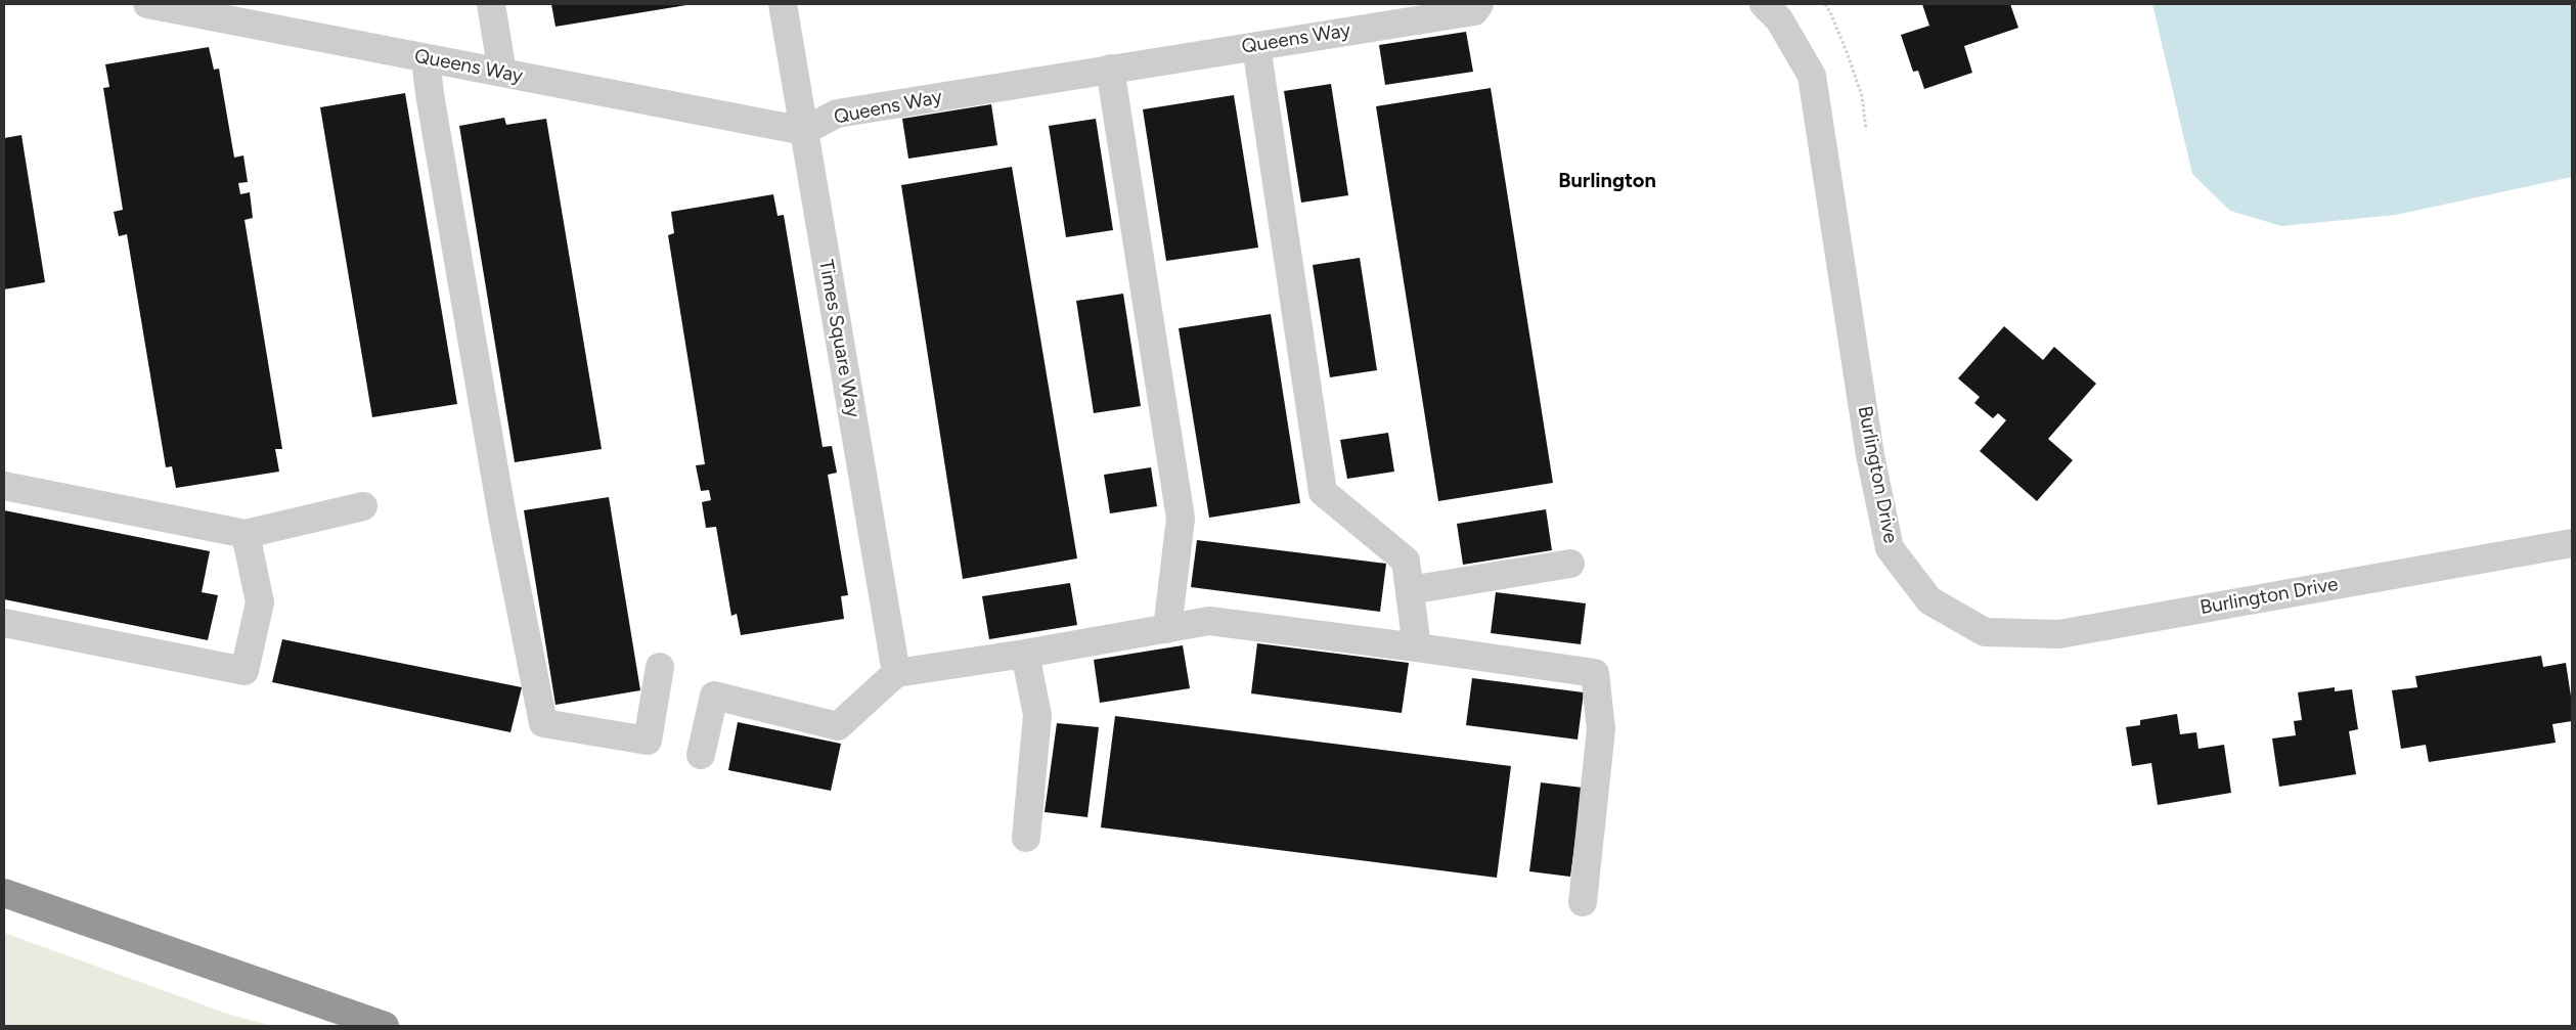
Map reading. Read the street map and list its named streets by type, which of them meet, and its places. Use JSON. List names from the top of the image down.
{
  "streets": {
    "street": ["Queens Way", "Times Square Way", "Burlington Drive"]
  },
  "crossings": [
    ["Queens Way", "Times Square Way"]
  ],
  "districts": ["Burlington"]
}
